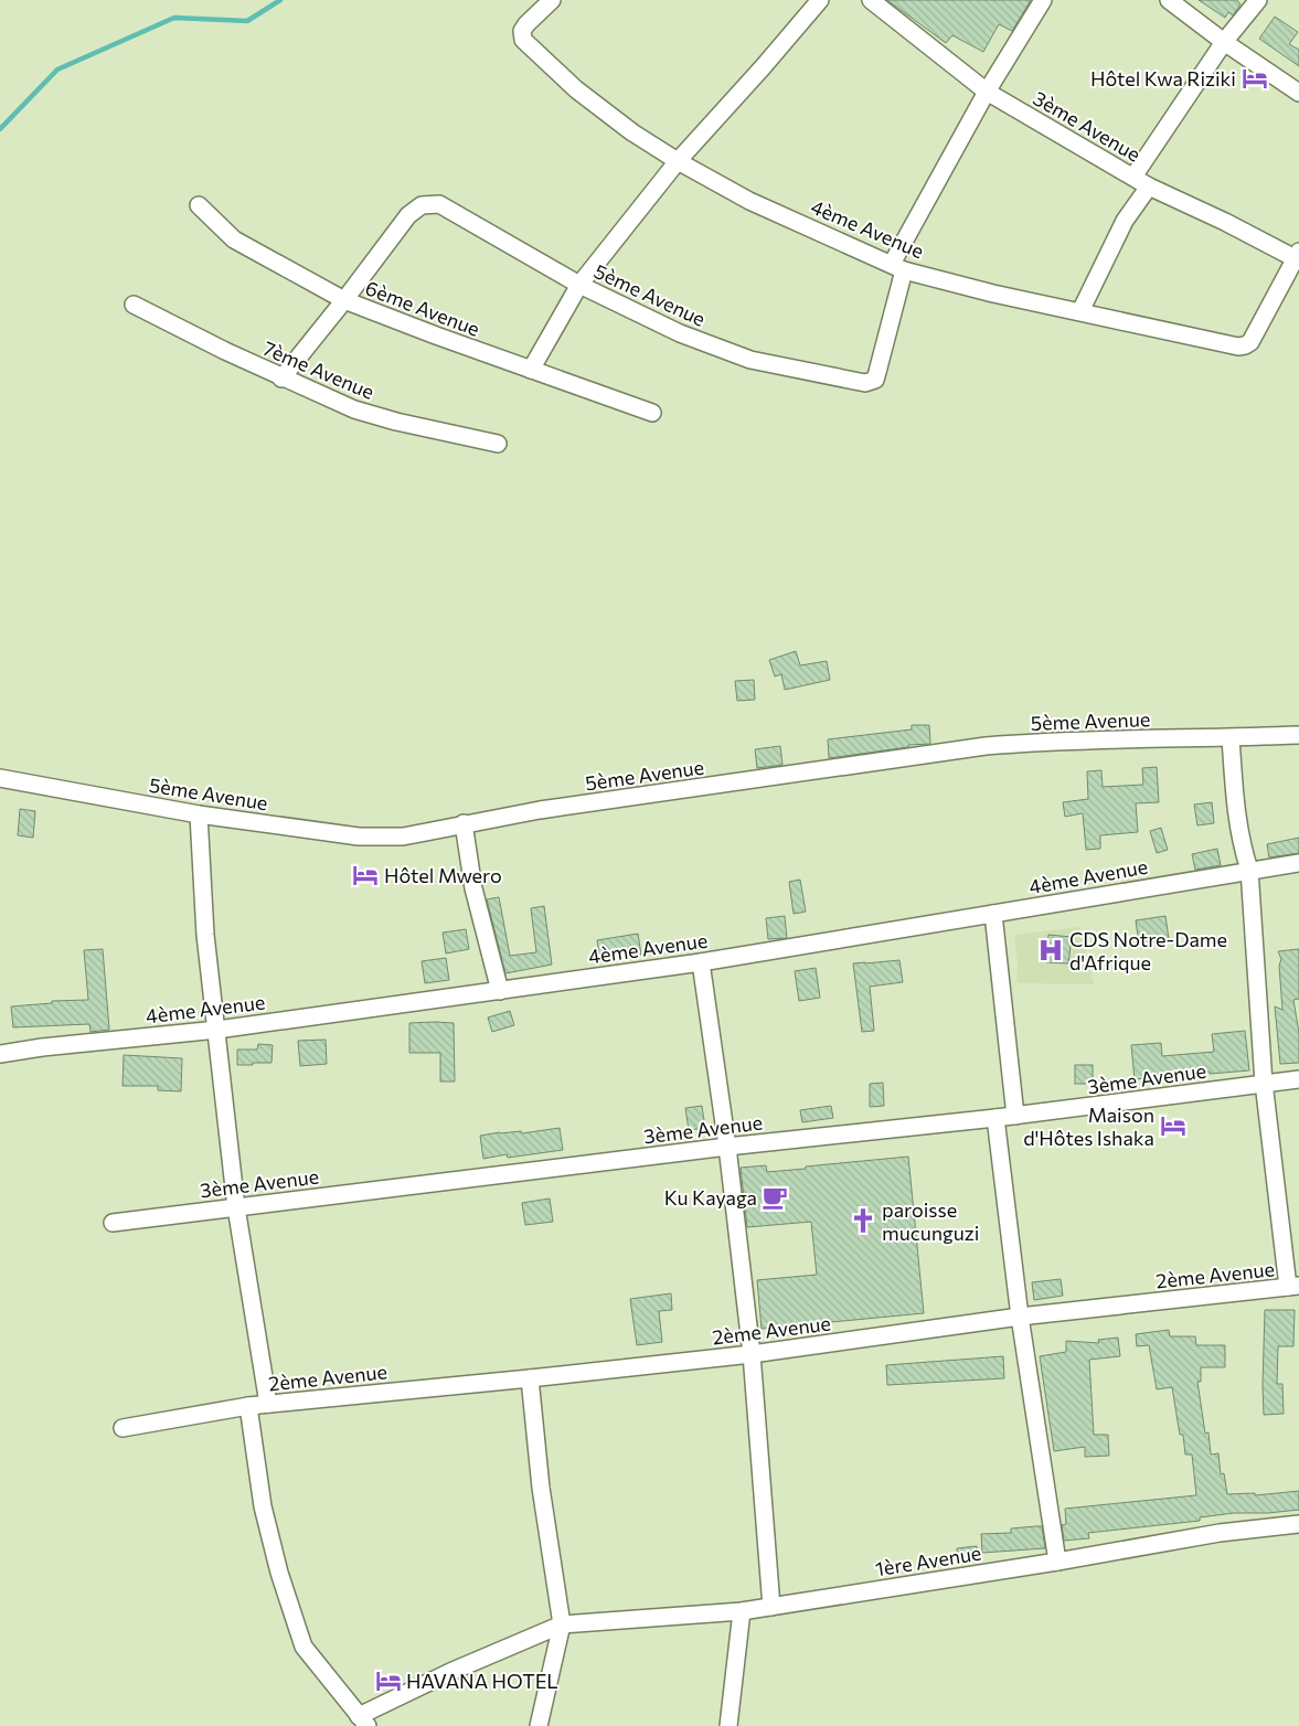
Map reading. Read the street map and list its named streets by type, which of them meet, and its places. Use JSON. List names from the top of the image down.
{
  "streets": {
    "street": [
      "3ème Avenue",
      "4ème Avenue",
      "5ème Avenue",
      "6ème Avenue",
      "7ème Avenue",
      "2ème Avenue",
      "1ère Avenue"
    ]
  },
  "crossings": [
    ["3ème Avenue", "4ème Avenue"],
    ["4ème Avenue", "5ème Avenue"],
    ["5ème Avenue", "6ème Avenue"]
  ],
  "places": {
    "hotel": [
      "Hôtel Kwa Riziki",
      "Hôtel Mwero",
      "Maison d'Hôtes Ishaka",
      "HAVANA HOTEL"
    ],
    "hospital": ["CDS Notre-Dame d'Afrique"],
    "cafe": ["Ku Kayaga"],
    "church": ["paroisse mucunguzi"]
  }
}
